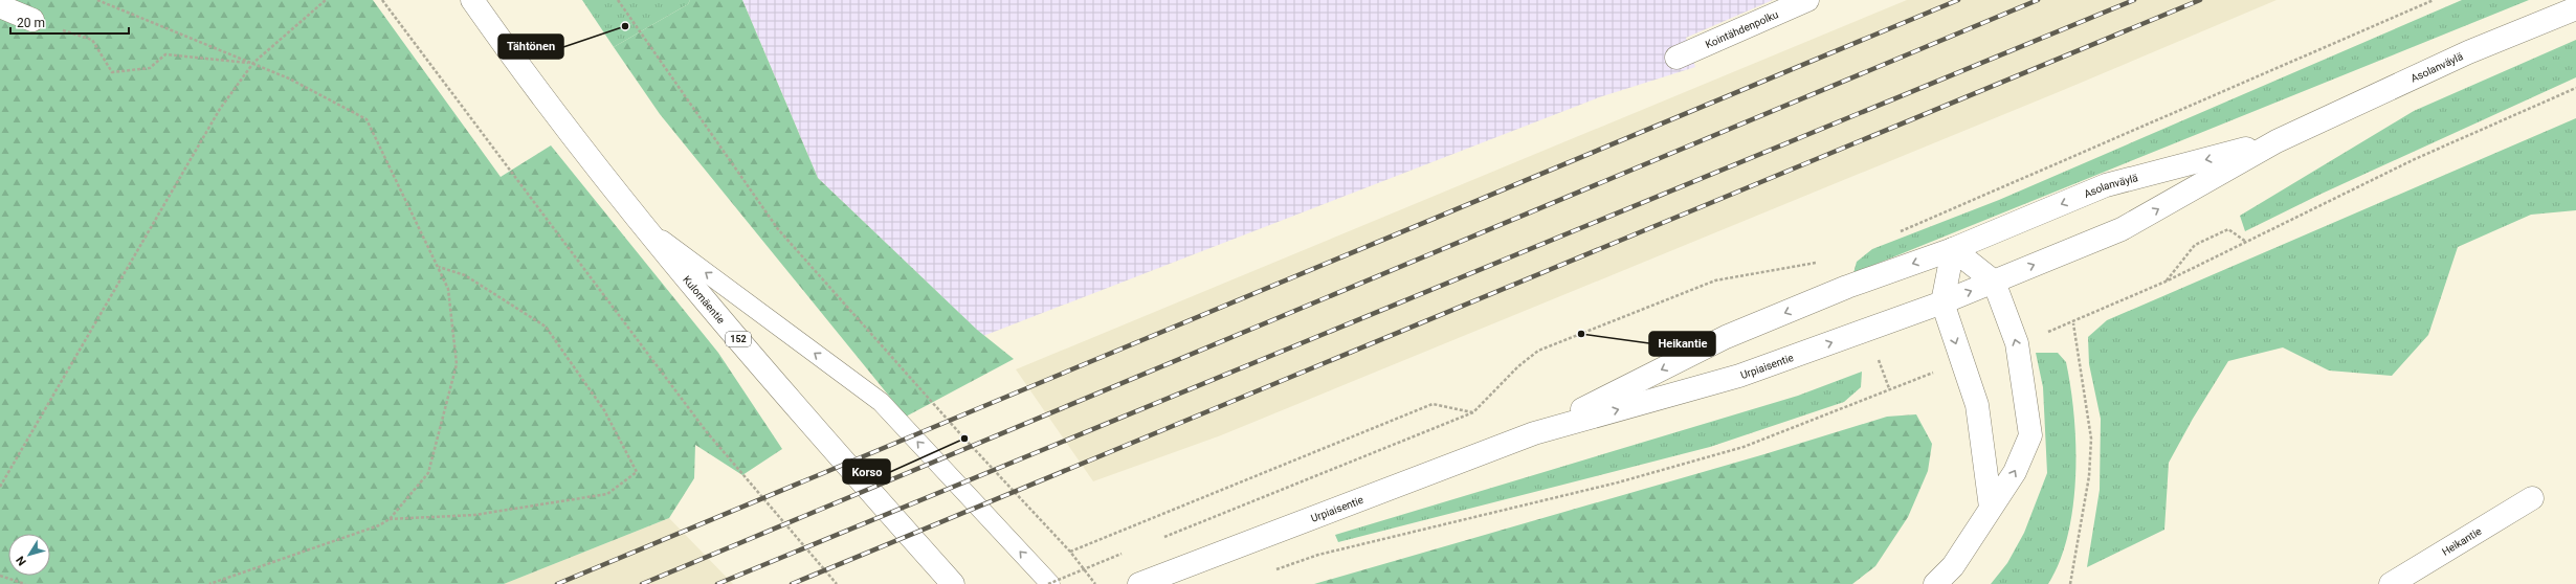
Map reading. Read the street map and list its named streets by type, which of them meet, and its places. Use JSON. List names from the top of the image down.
{
  "streets": {
    "main road": [
      "Kointähdenpolku",
      "Asolanväylä",
      "Kulomäentie",
      "152",
      "Urpiaisentie",
      "Heikantie"
    ]
  },
  "crossings": [
    ["Asolanväylä", "Urpiaisentie"]
  ],
  "places": ["Tähtönen", "Heikantie", "Korso"],
  "scale_bar": "20 m",
  "north": "bottom left"
}
